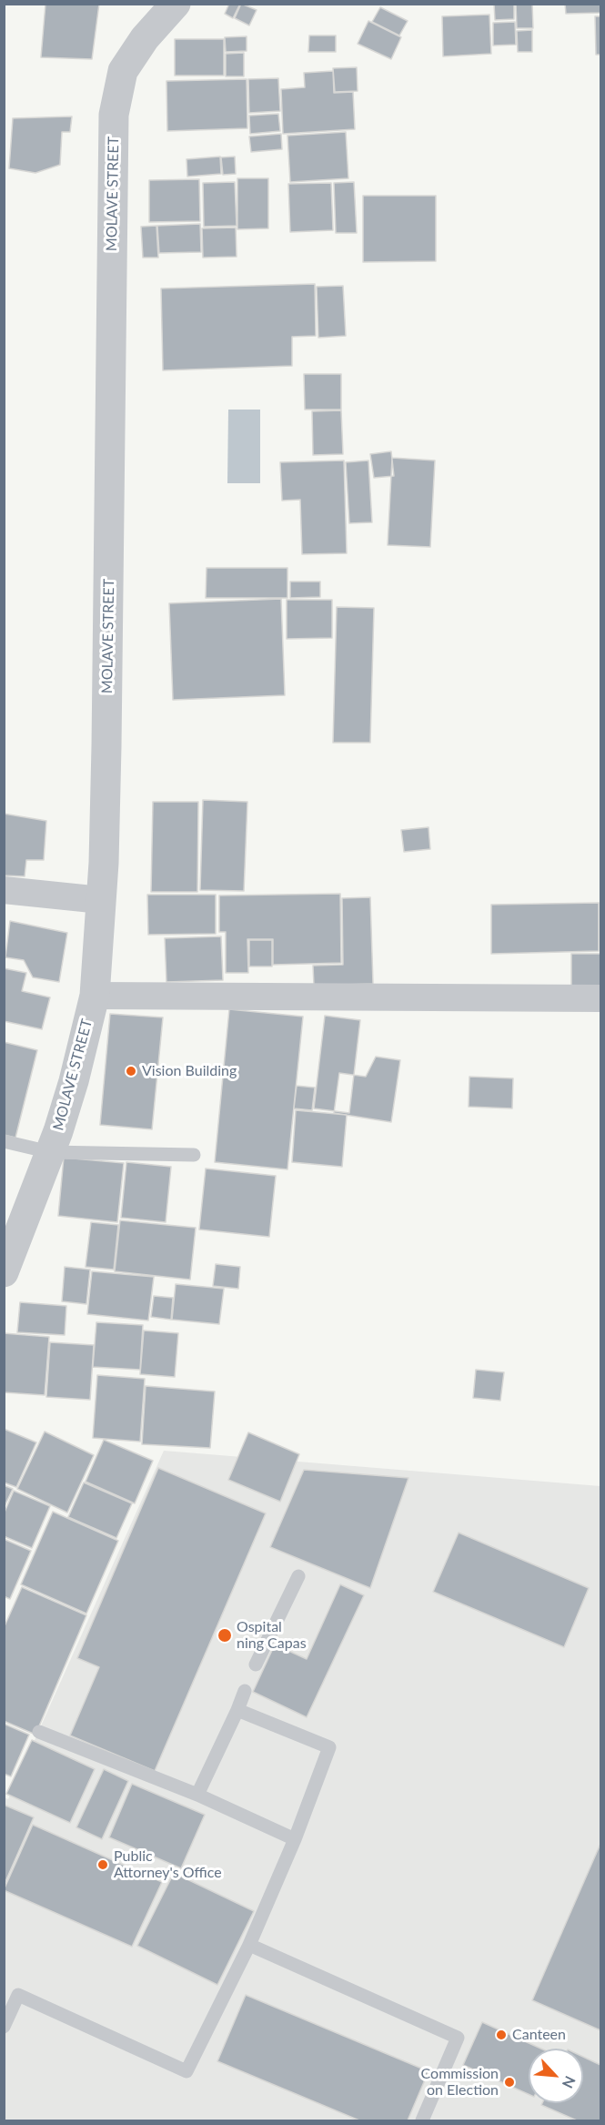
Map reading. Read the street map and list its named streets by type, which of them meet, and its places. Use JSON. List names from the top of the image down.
{
  "streets": {
    "street": ["MOLAVE STREET"]
  },
  "places": [
    "Vision Building",
    "Ospital ning Capas",
    "Public Attorney's Office",
    "Canteen",
    "Commission on Election"
  ],
  "north": "bottom right"
}
